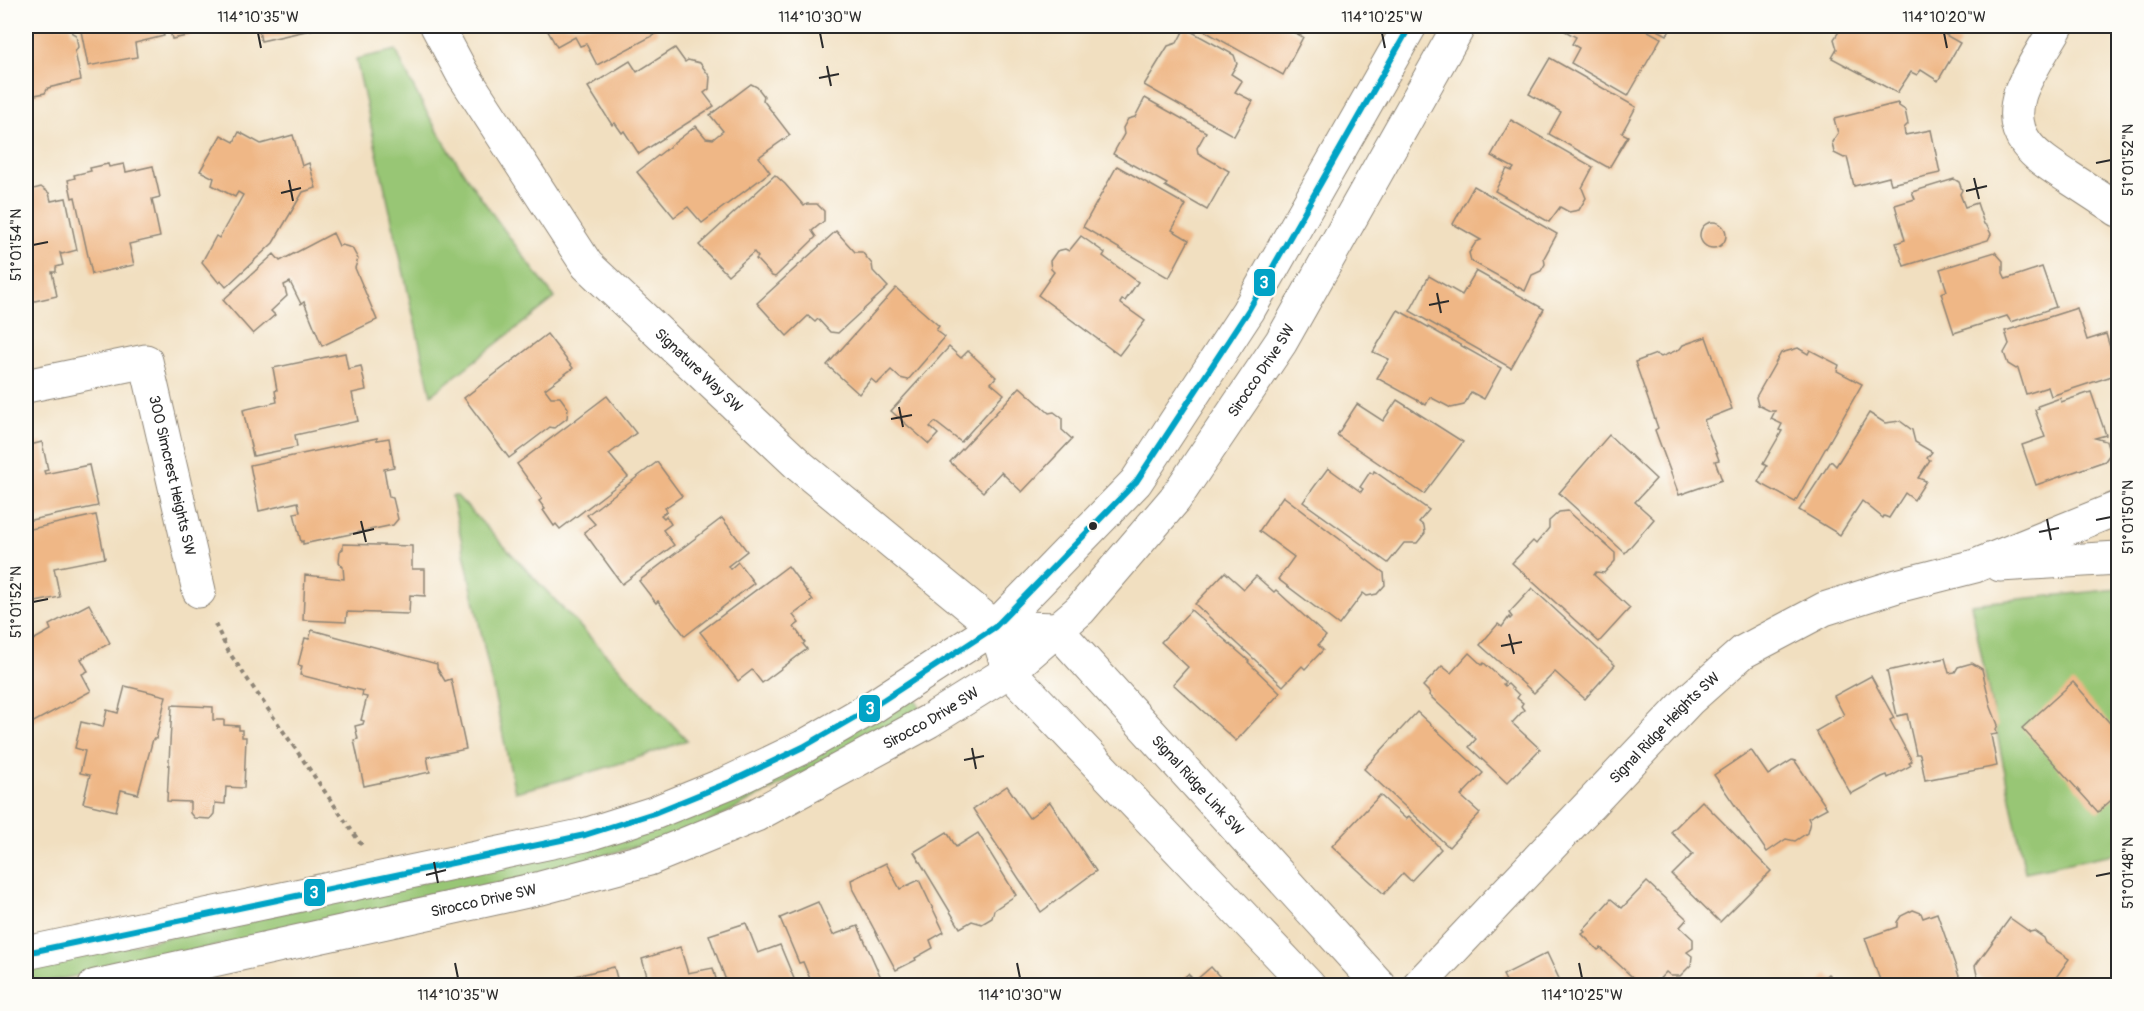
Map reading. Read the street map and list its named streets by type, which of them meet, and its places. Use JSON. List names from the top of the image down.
{
  "streets": {
    "street": [
      "Sirocco Drive SW",
      "Signature Way SW",
      "300 Simcrest Heights SW",
      "Signal Ridge Heights SW",
      "Signal Ridge Link SW"
    ]
  },
  "crossings": [
    ["Sirocco Drive SW", "Signal Ridge Link SW"]
  ],
  "lines": ["transit line 3"],
  "coordinates": [
    "114°10'35\"W",
    "114°10'30\"W",
    "114°10'25\"W",
    "114°10'20\"W",
    "51°01'52\"N",
    "51°01'54\"N",
    "51°01'50\"N",
    "51°01'48\"N"
  ]
}
